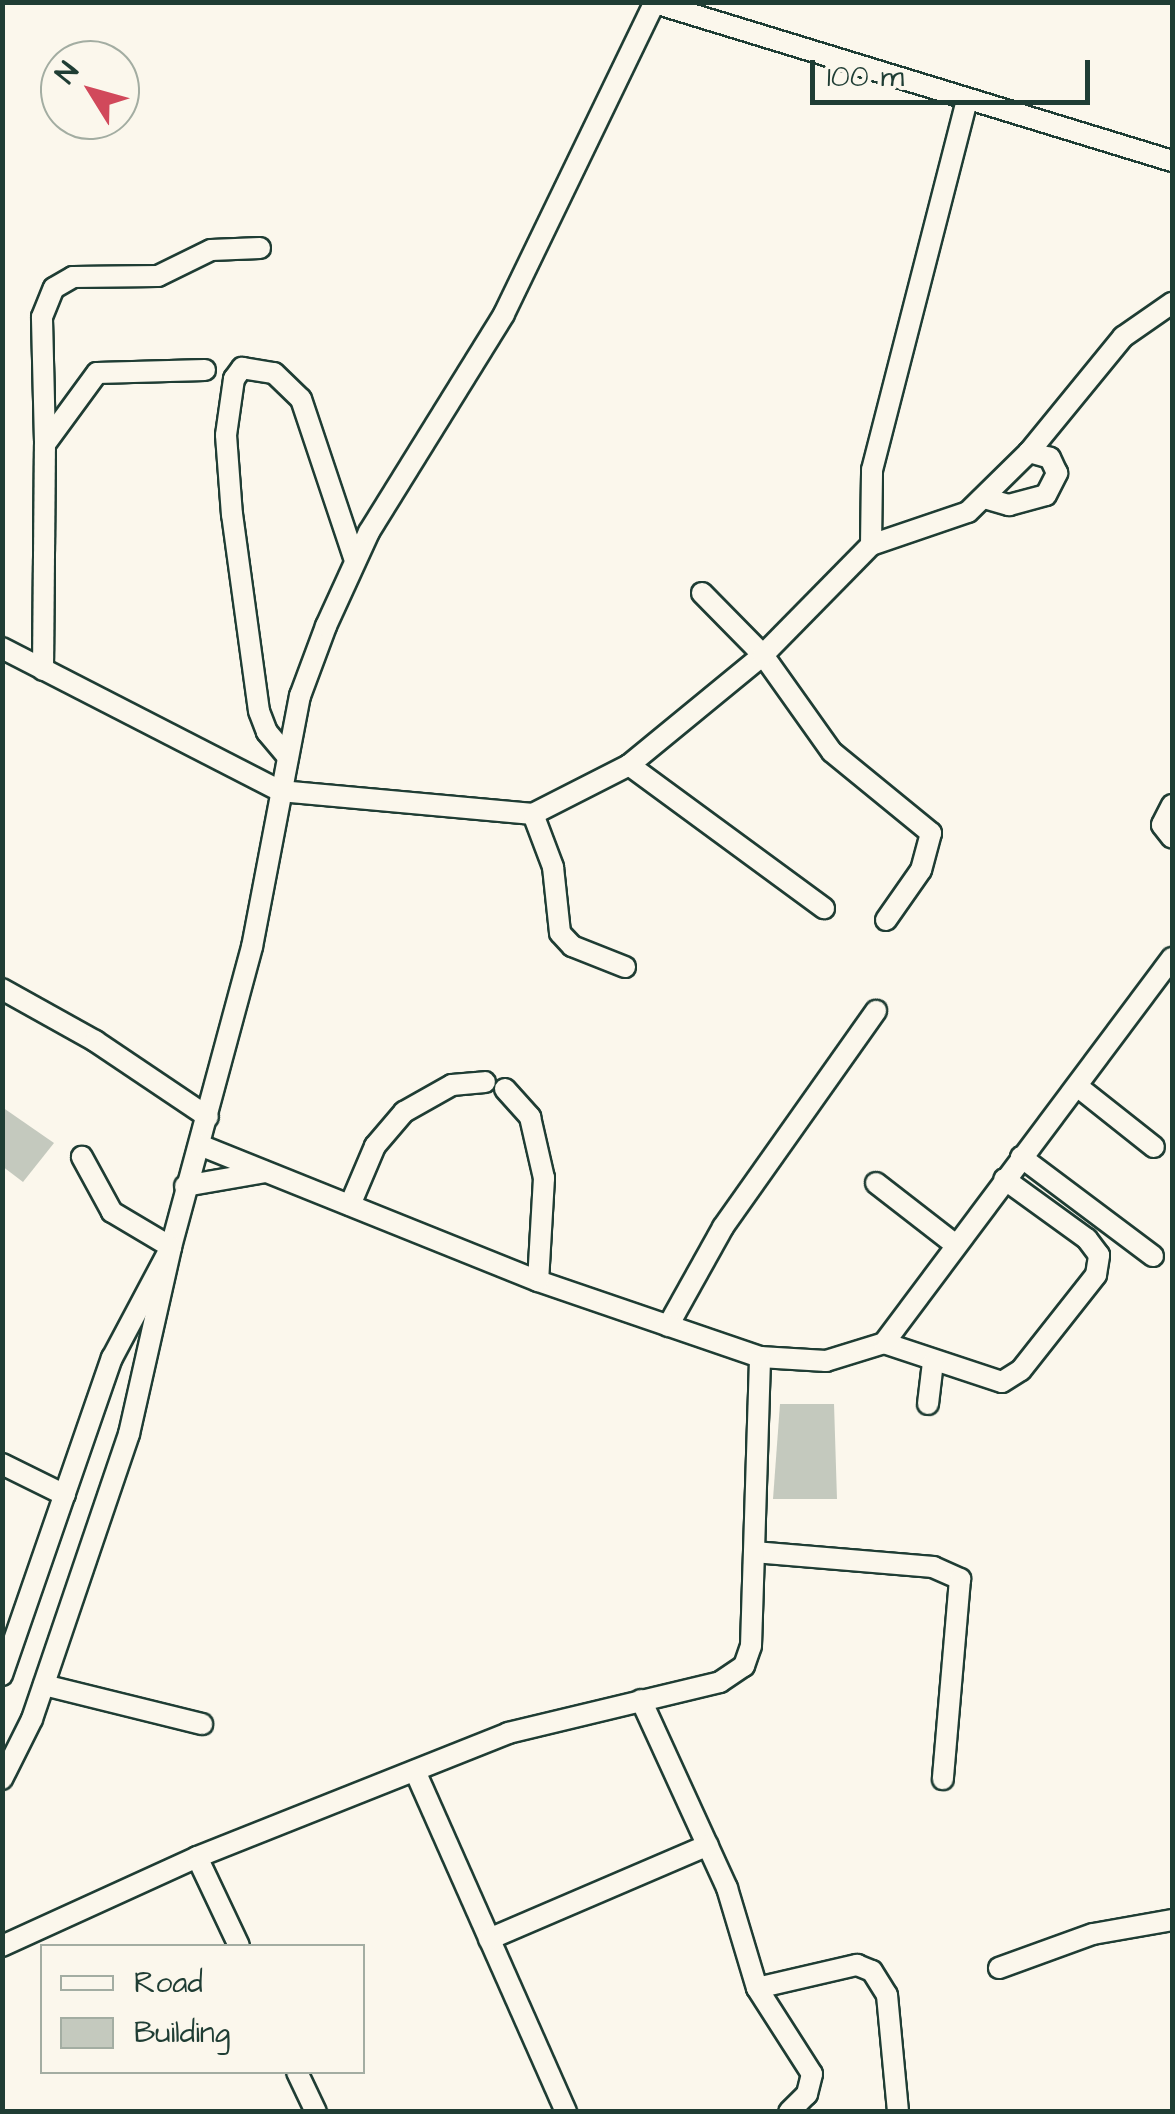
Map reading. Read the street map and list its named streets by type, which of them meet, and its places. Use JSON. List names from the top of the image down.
{
  "legend": ["Road", "Building"],
  "scale_bar": "100 m",
  "north": "top left"
}
